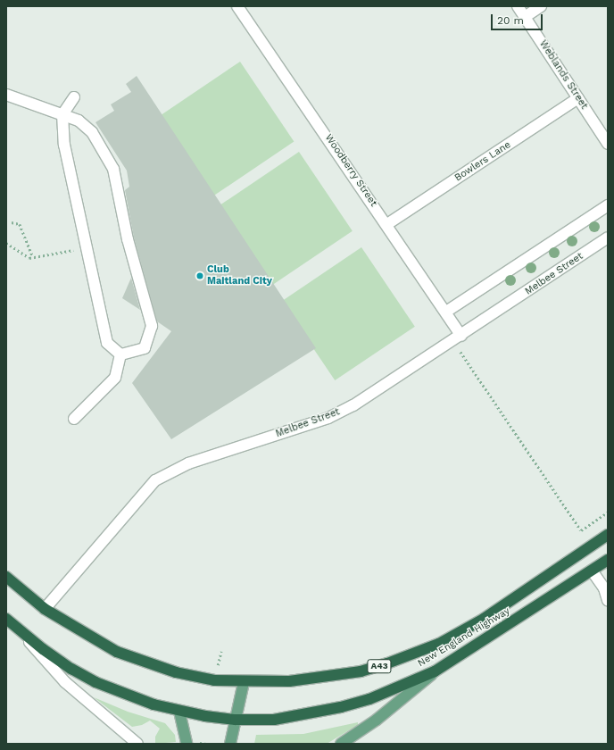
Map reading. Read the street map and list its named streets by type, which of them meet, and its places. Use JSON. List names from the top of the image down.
{
  "streets": {
    "highway": ["New England Highway", "A43"],
    "street": [
      "Weblands Street",
      "Bowlers Lane",
      "Woodberry Street",
      "Melbee Street"
    ]
  },
  "crossings": [
    ["Weblands Street", "Bowlers Lane"],
    ["Bowlers Lane", "Woodberry Street"],
    ["Woodberry Street", "Melbee Street"],
    ["Melbee Street", "New England Highway"]
  ],
  "places": ["Club Maitland City"],
  "scale_bar": "20 m"
}
